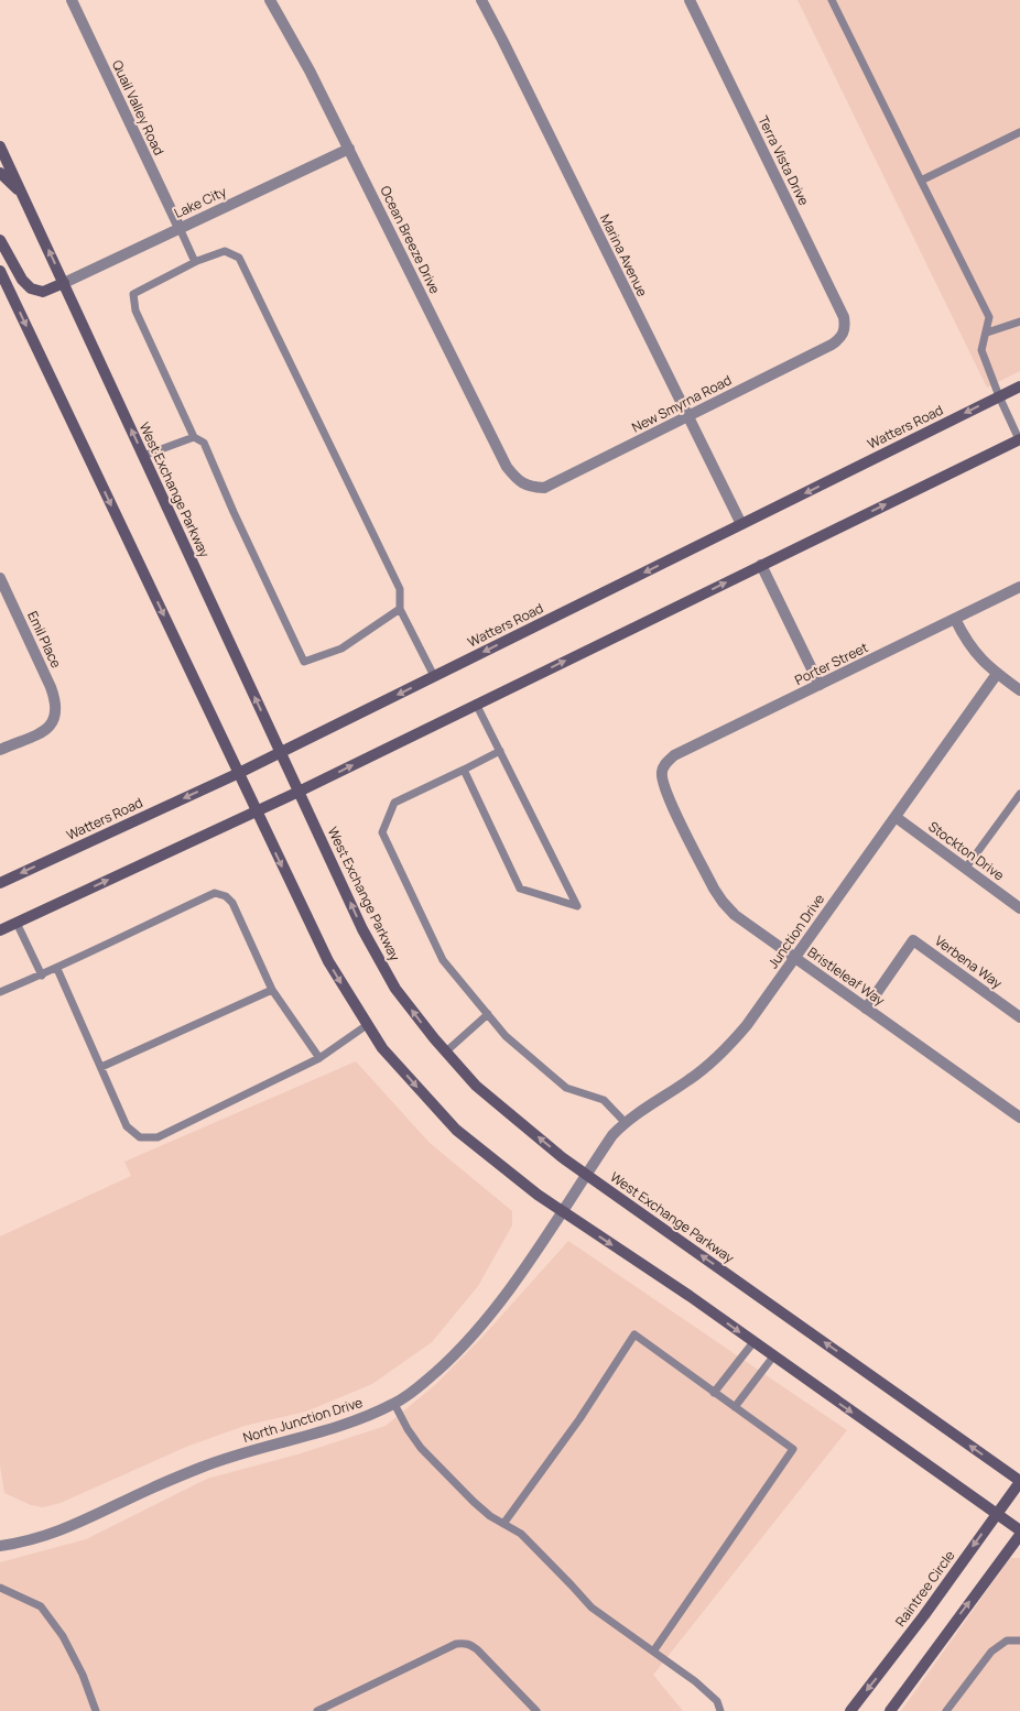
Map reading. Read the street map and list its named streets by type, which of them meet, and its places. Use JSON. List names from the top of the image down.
{
  "streets": {
    "main road": ["Watters Road", "West Exchange Parkway", "Raintree Circle"],
    "street": [
      "Quail Valley Road",
      "Terra Vista Drive",
      "Lake City",
      "Ocean Breeze Drive",
      "Marina Avenue",
      "New Smyrna Road",
      "Emil Place",
      "Porter Street",
      "Stockton Drive",
      "Junction Drive",
      "Verbena Way",
      "Bristleleaf Way",
      "North Junction Drive"
    ]
  },
  "crossings": [
    ["Quail Valley Road", "Lake City"],
    ["Terra Vista Drive", "New Smyrna Road"],
    ["Lake City", "Ocean Breeze Drive"],
    ["Lake City", "West Exchange Parkway"],
    ["Ocean Breeze Drive", "New Smyrna Road"],
    ["Marina Avenue", "New Smyrna Road"],
    ["Marina Avenue", "Watters Road"],
    ["Watters Road", "West Exchange Parkway"],
    ["West Exchange Parkway", "Junction Drive"],
    ["West Exchange Parkway", "North Junction Drive"],
    ["West Exchange Parkway", "Raintree Circle"],
    ["Porter Street", "Bristleleaf Way"],
    ["Stockton Drive", "Junction Drive"],
    ["Junction Drive", "Bristleleaf Way"],
    ["Junction Drive", "North Junction Drive"],
    ["Verbena Way", "Bristleleaf Way"]
  ]
}
